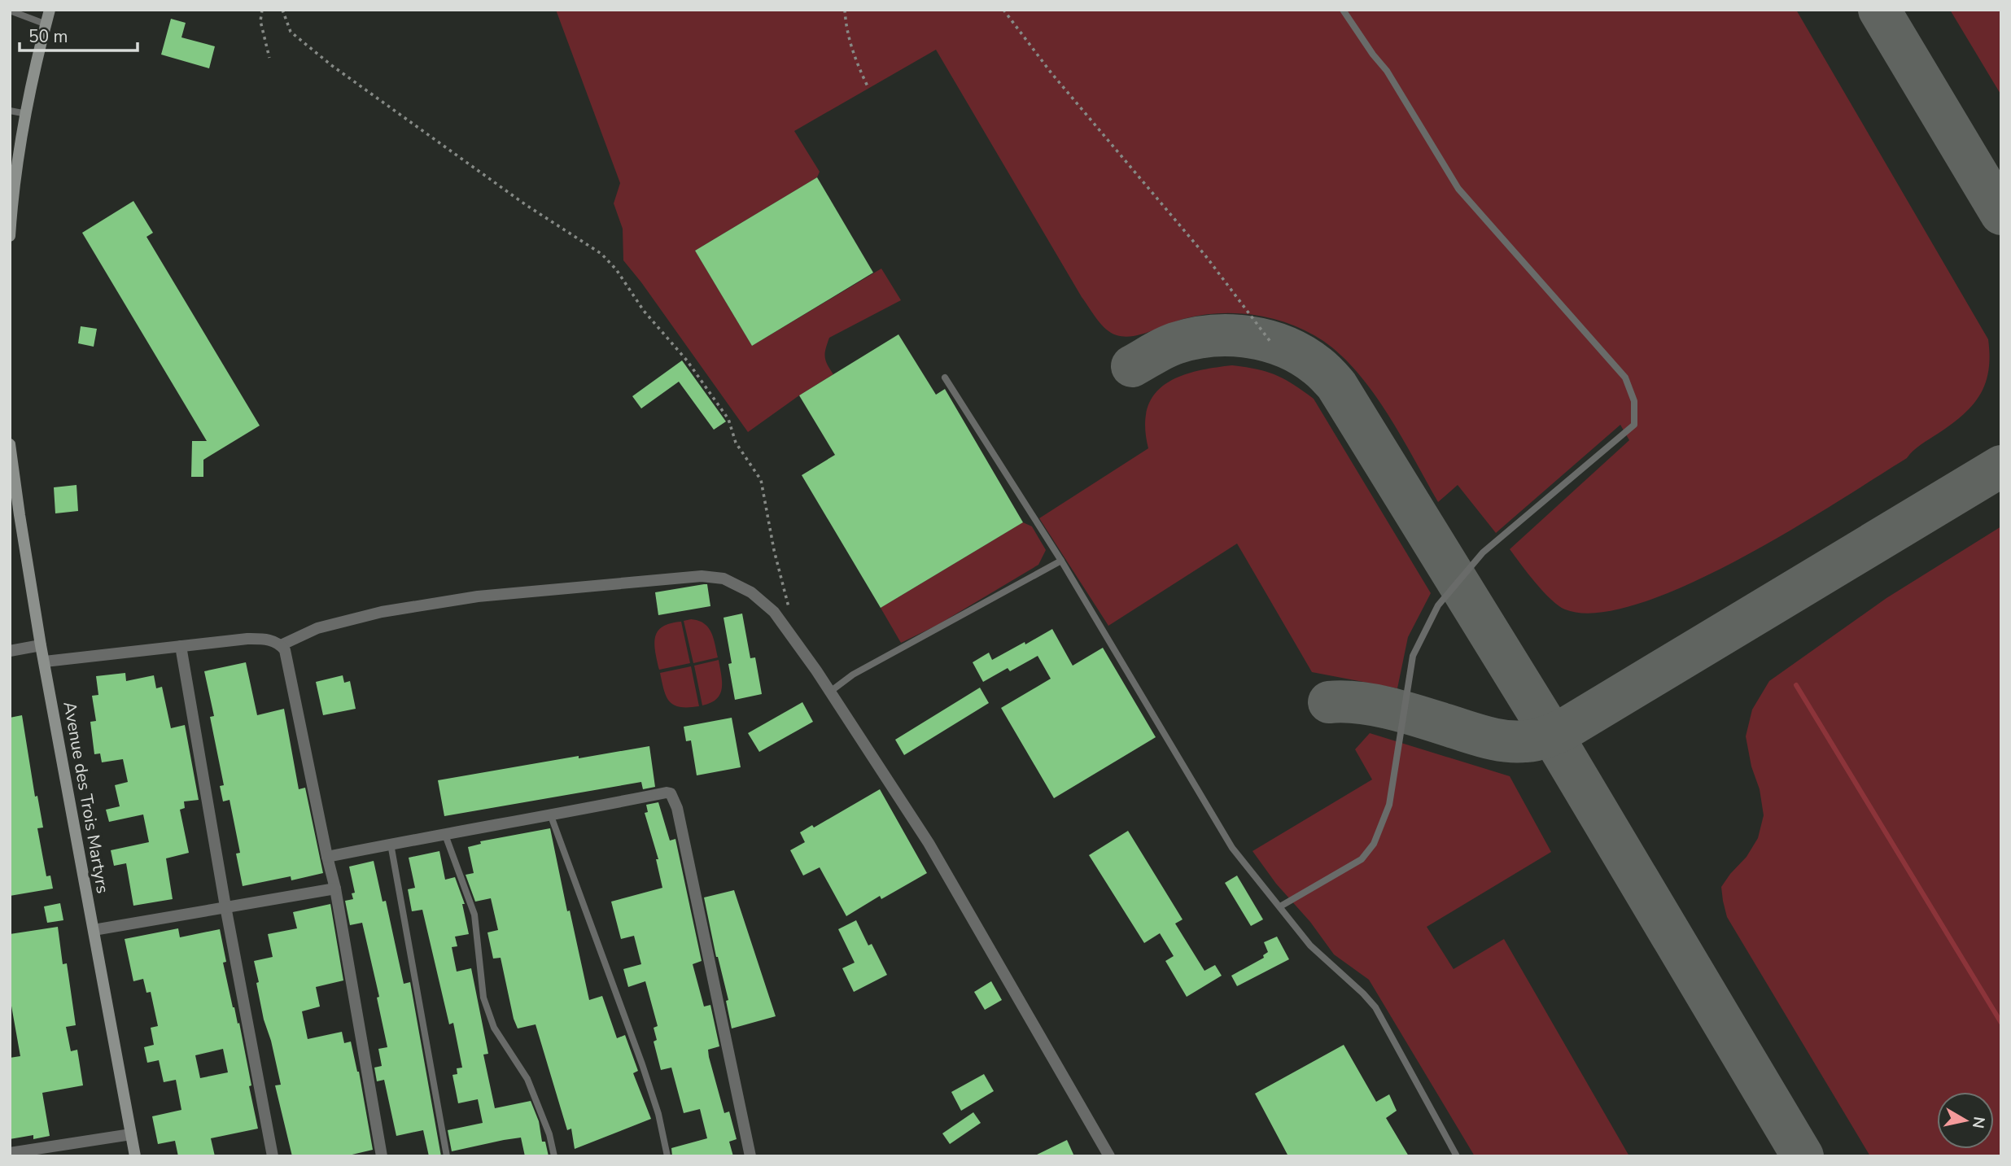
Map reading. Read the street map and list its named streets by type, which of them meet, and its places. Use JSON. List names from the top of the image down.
{
  "streets": {
    "main road": ["Avenue des Trois Martyrs"]
  },
  "scale_bar": "50 m",
  "north": "right"
}
